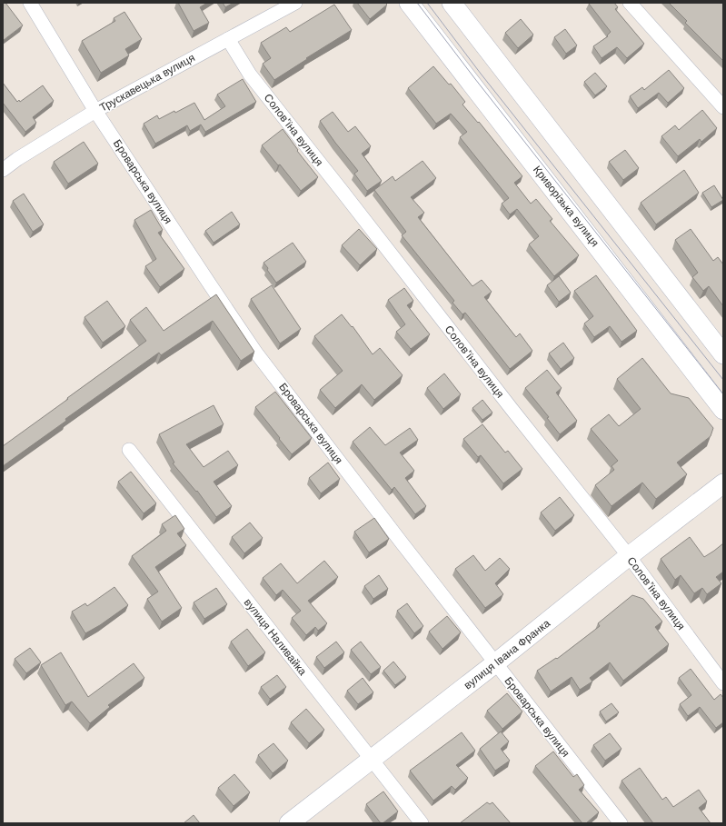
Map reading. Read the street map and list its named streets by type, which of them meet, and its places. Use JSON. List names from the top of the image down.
{
  "streets": {
    "main road": ["Криворізька вулиця", "вулиця Івана Франка"],
    "street": [
      "Трускавецька вулиця",
      "Соловʼїна вулиця",
      "Броварська вулиця",
      "вулиця Наливайка"
    ]
  },
  "crossings": [
    ["Трускавецька вулиця", "Соловʼїна вулиця"],
    ["Трускавецька вулиця", "Броварська вулиця"],
    ["Соловʼїна вулиця", "вулиця Івана Франка"],
    ["Броварська вулиця", "вулиця Івана Франка"],
    ["вулиця Наливайка", "вулиця Івана Франка"]
  ]
}
